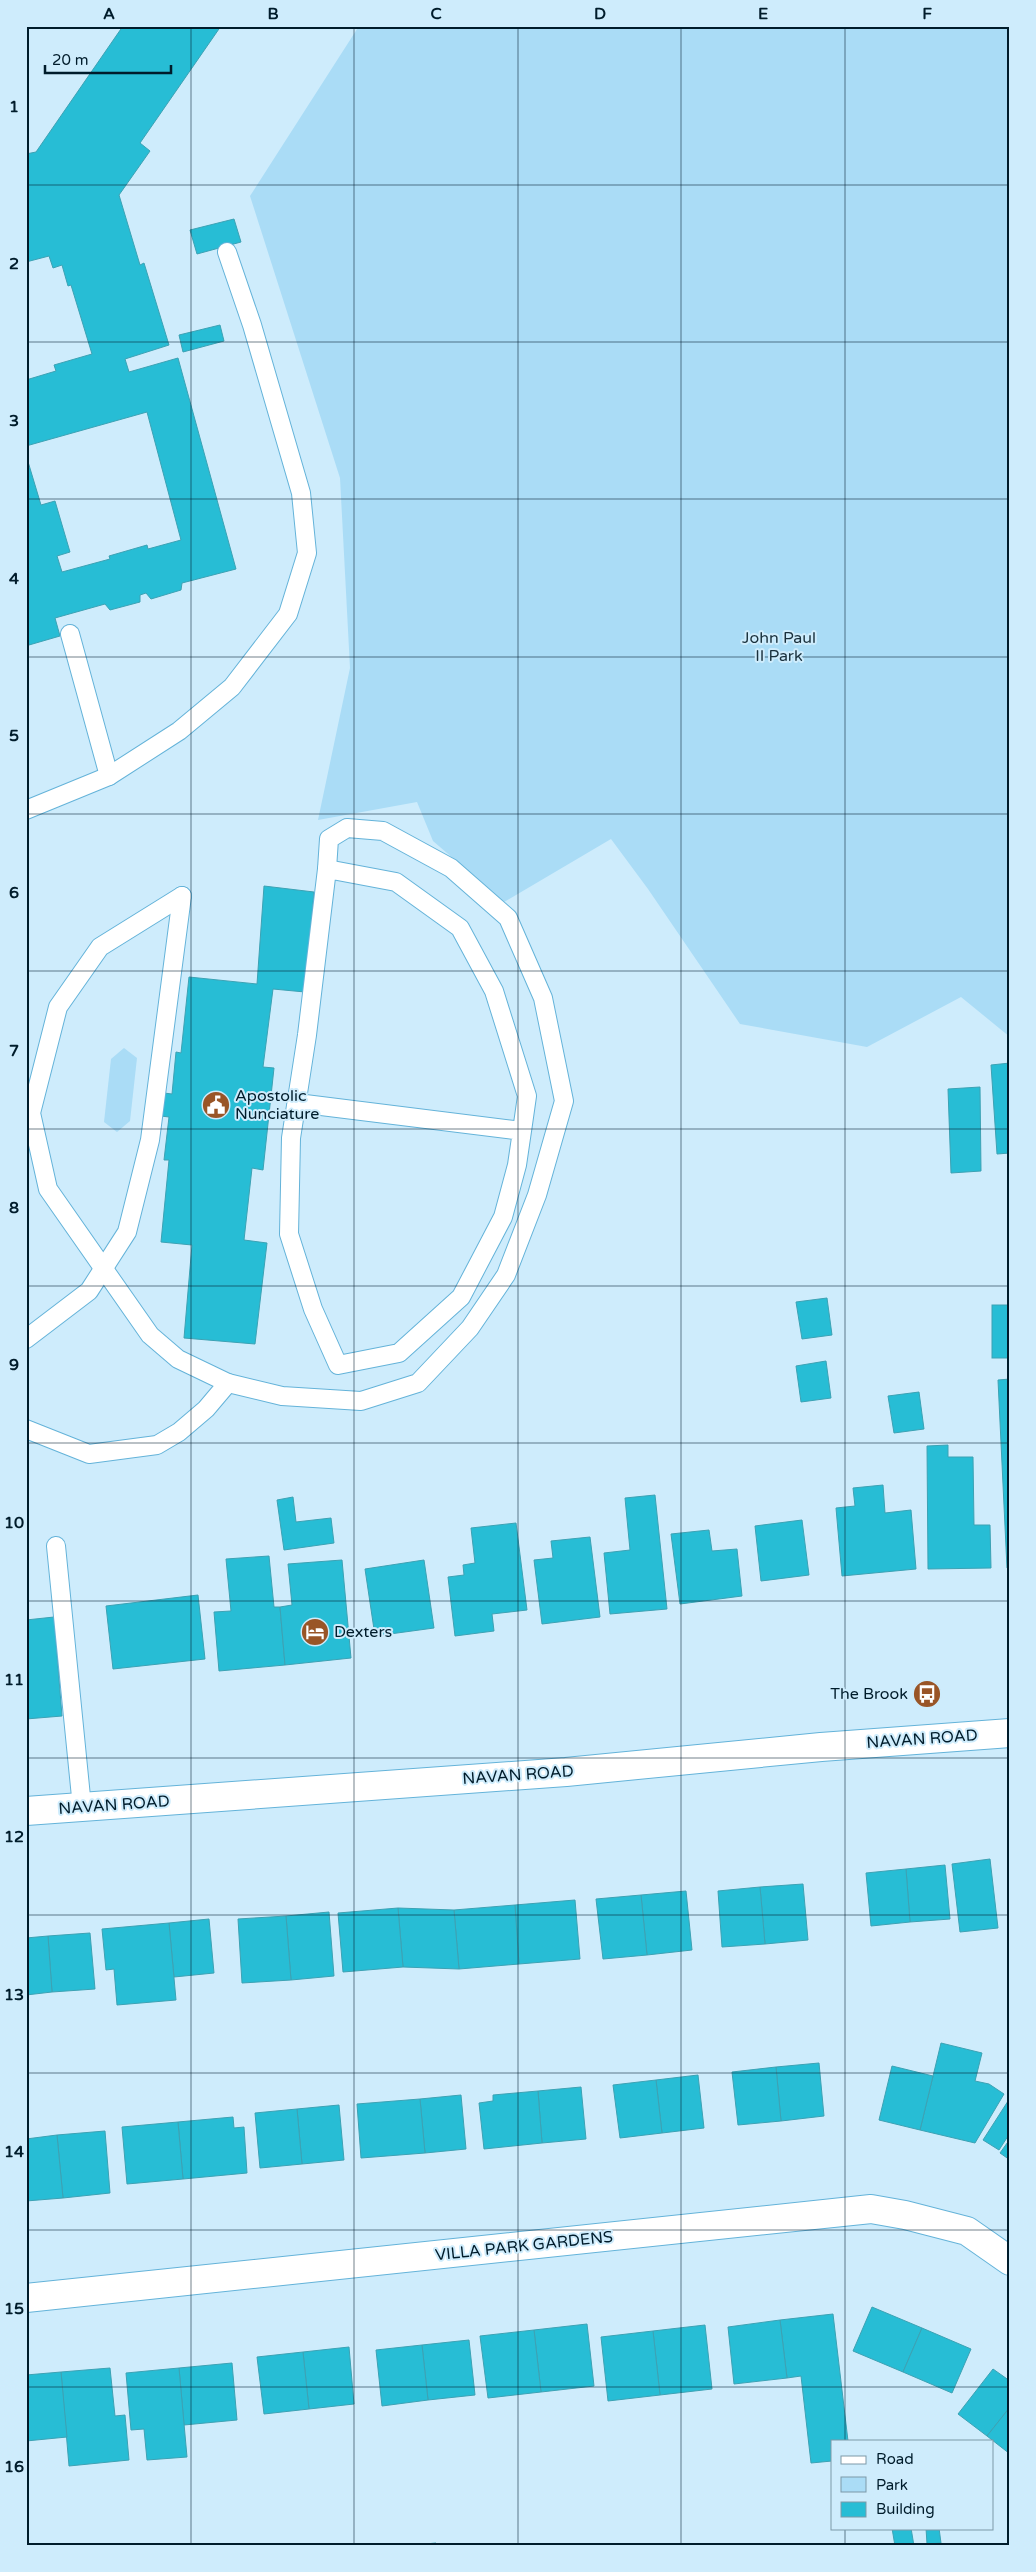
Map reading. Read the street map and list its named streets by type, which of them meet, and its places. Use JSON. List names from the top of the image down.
{
  "streets": {
    "street": ["NAVAN ROAD", "VILLA PARK GARDENS"]
  },
  "parks": ["John Paul II Park"],
  "places": {
    "public building": ["Apostolic Nunciature"],
    "hotel": ["Dexters"],
    "bus stop": ["The Brook"]
  },
  "legend": ["Road", "Park", "Building"],
  "scale_bar": "20 m",
  "grid": {
    "columns": [
      "A",
      "B",
      "C",
      "D",
      "E",
      "F"
    ],
    "rows": [
      "1",
      "2",
      "3",
      "4",
      "5",
      "6",
      "7",
      "8",
      "9",
      "10",
      "11",
      "12",
      "13",
      "14",
      "15",
      "16"
    ]
  }
}
